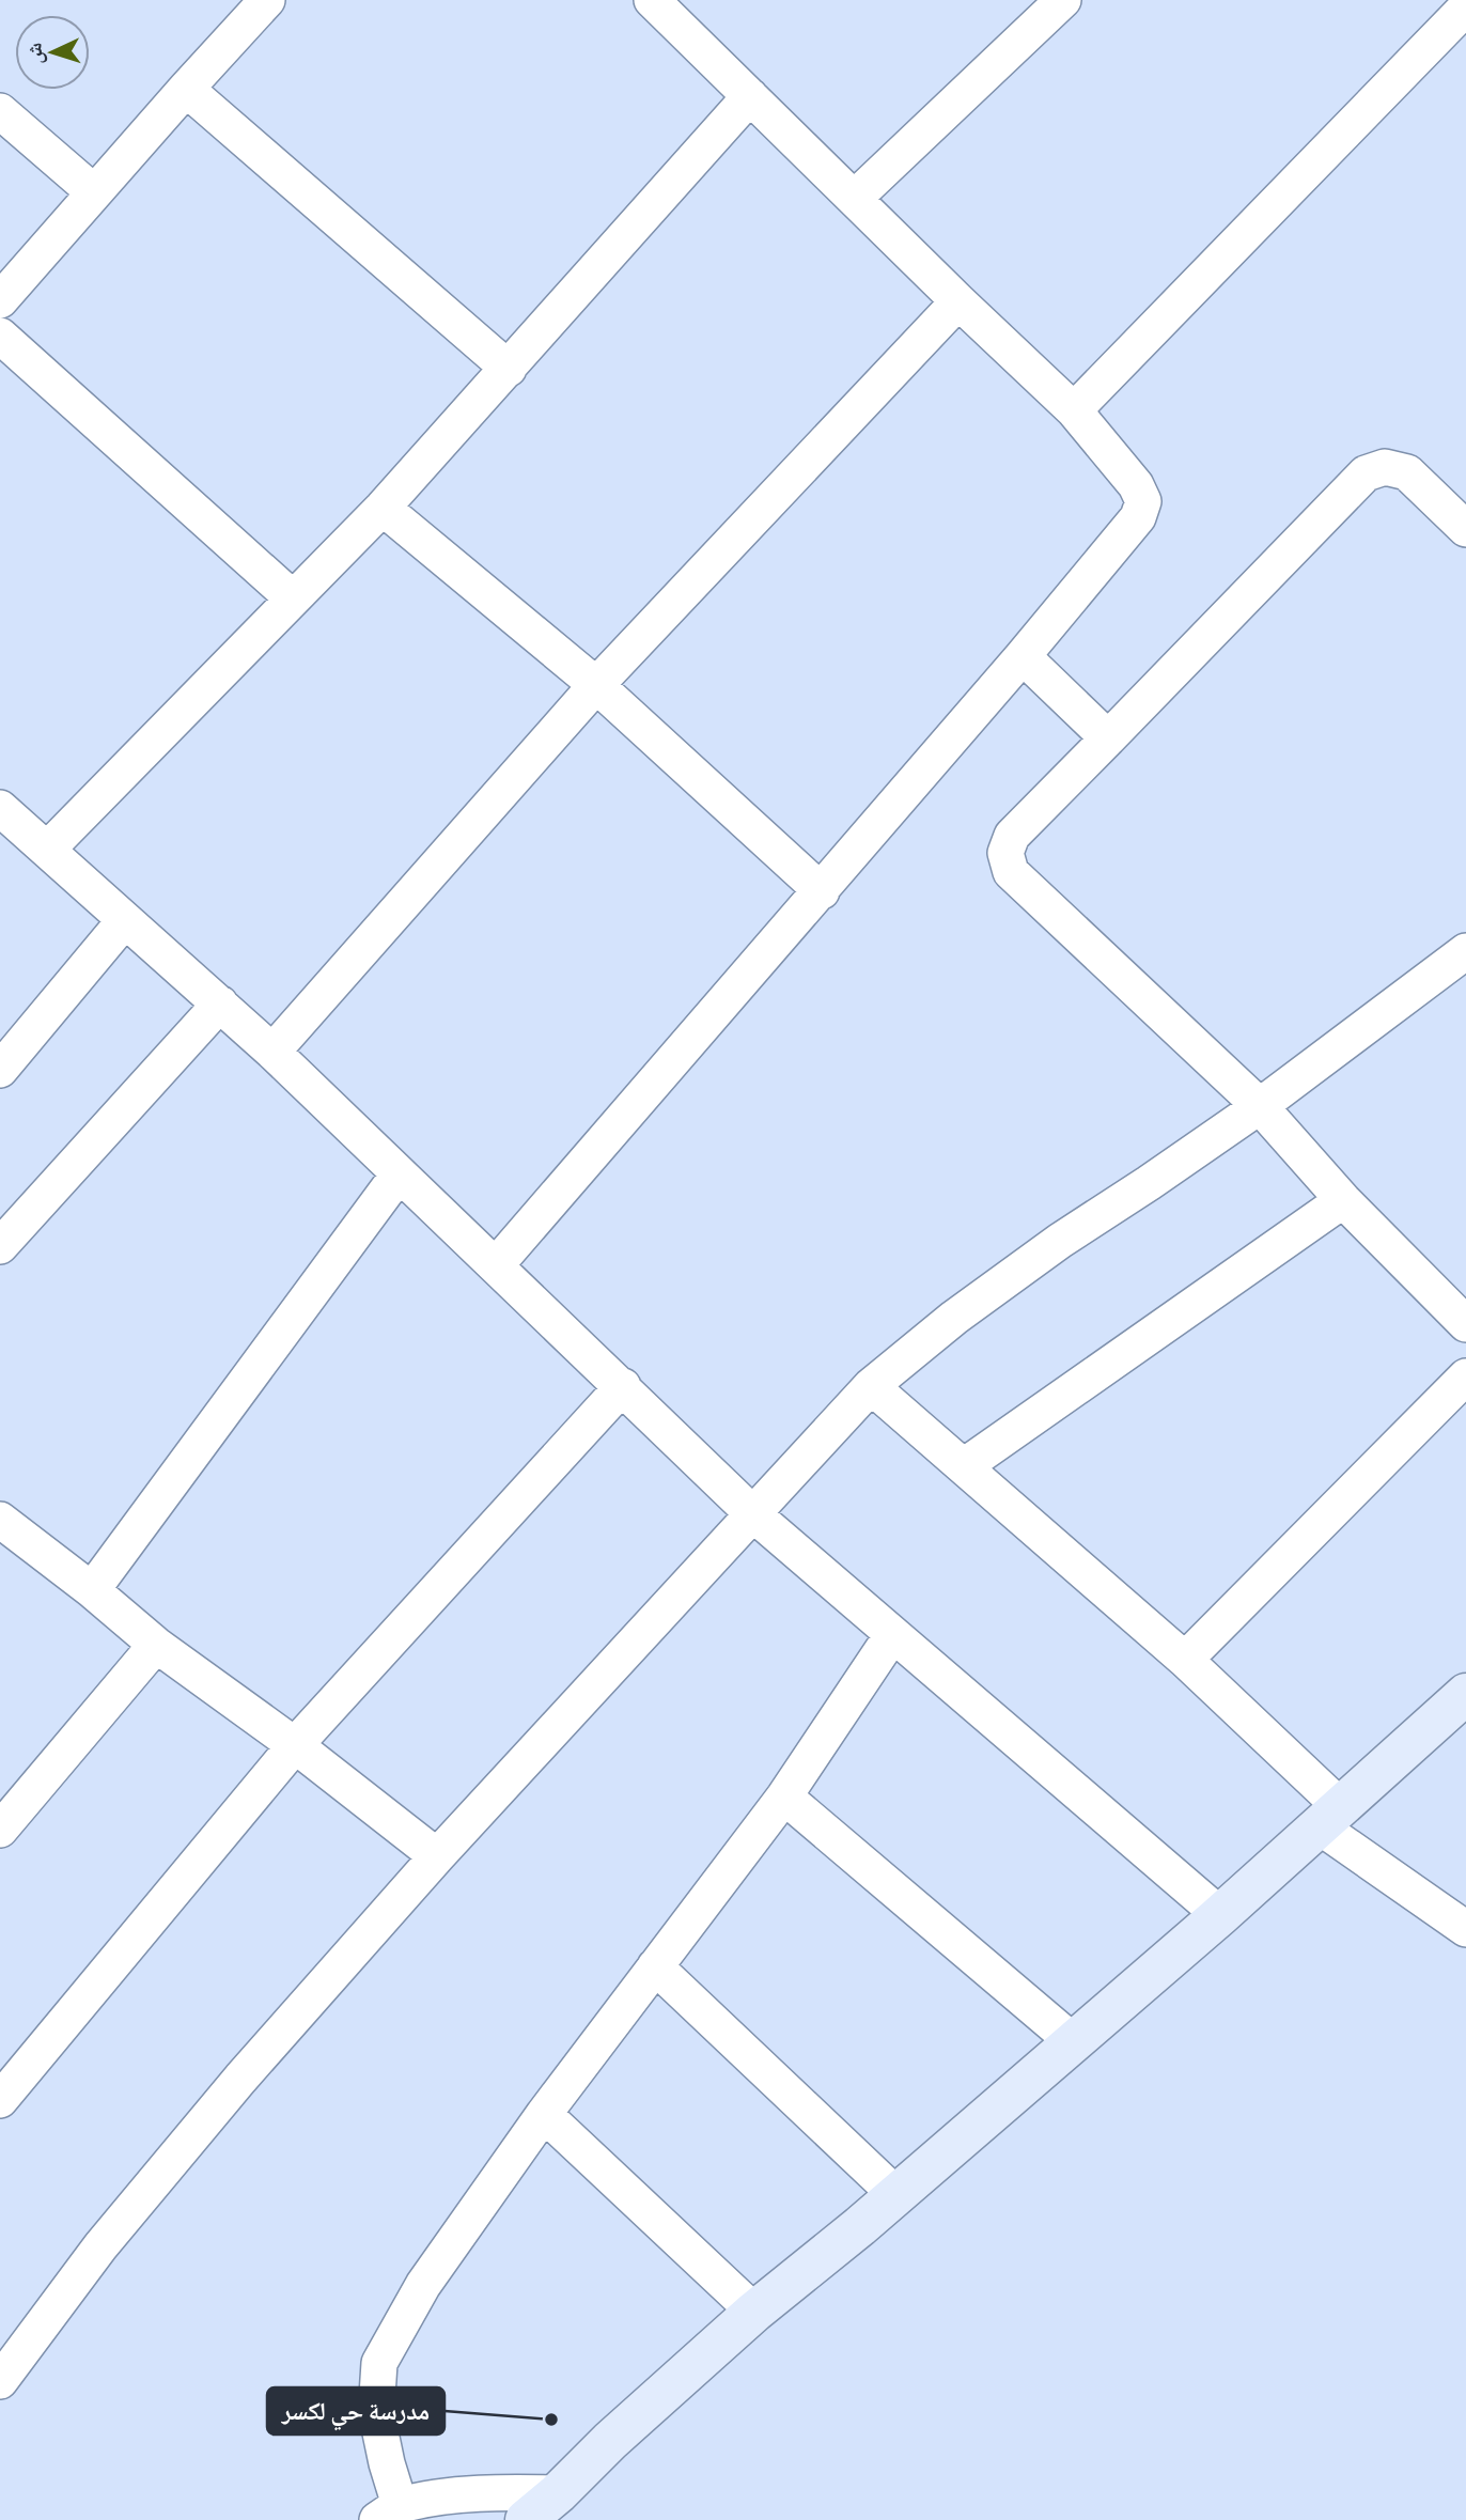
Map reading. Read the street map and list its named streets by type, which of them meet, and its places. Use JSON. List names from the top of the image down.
{
  "places": ["مدرسة حي لكسر"],
  "north": "left"
}
